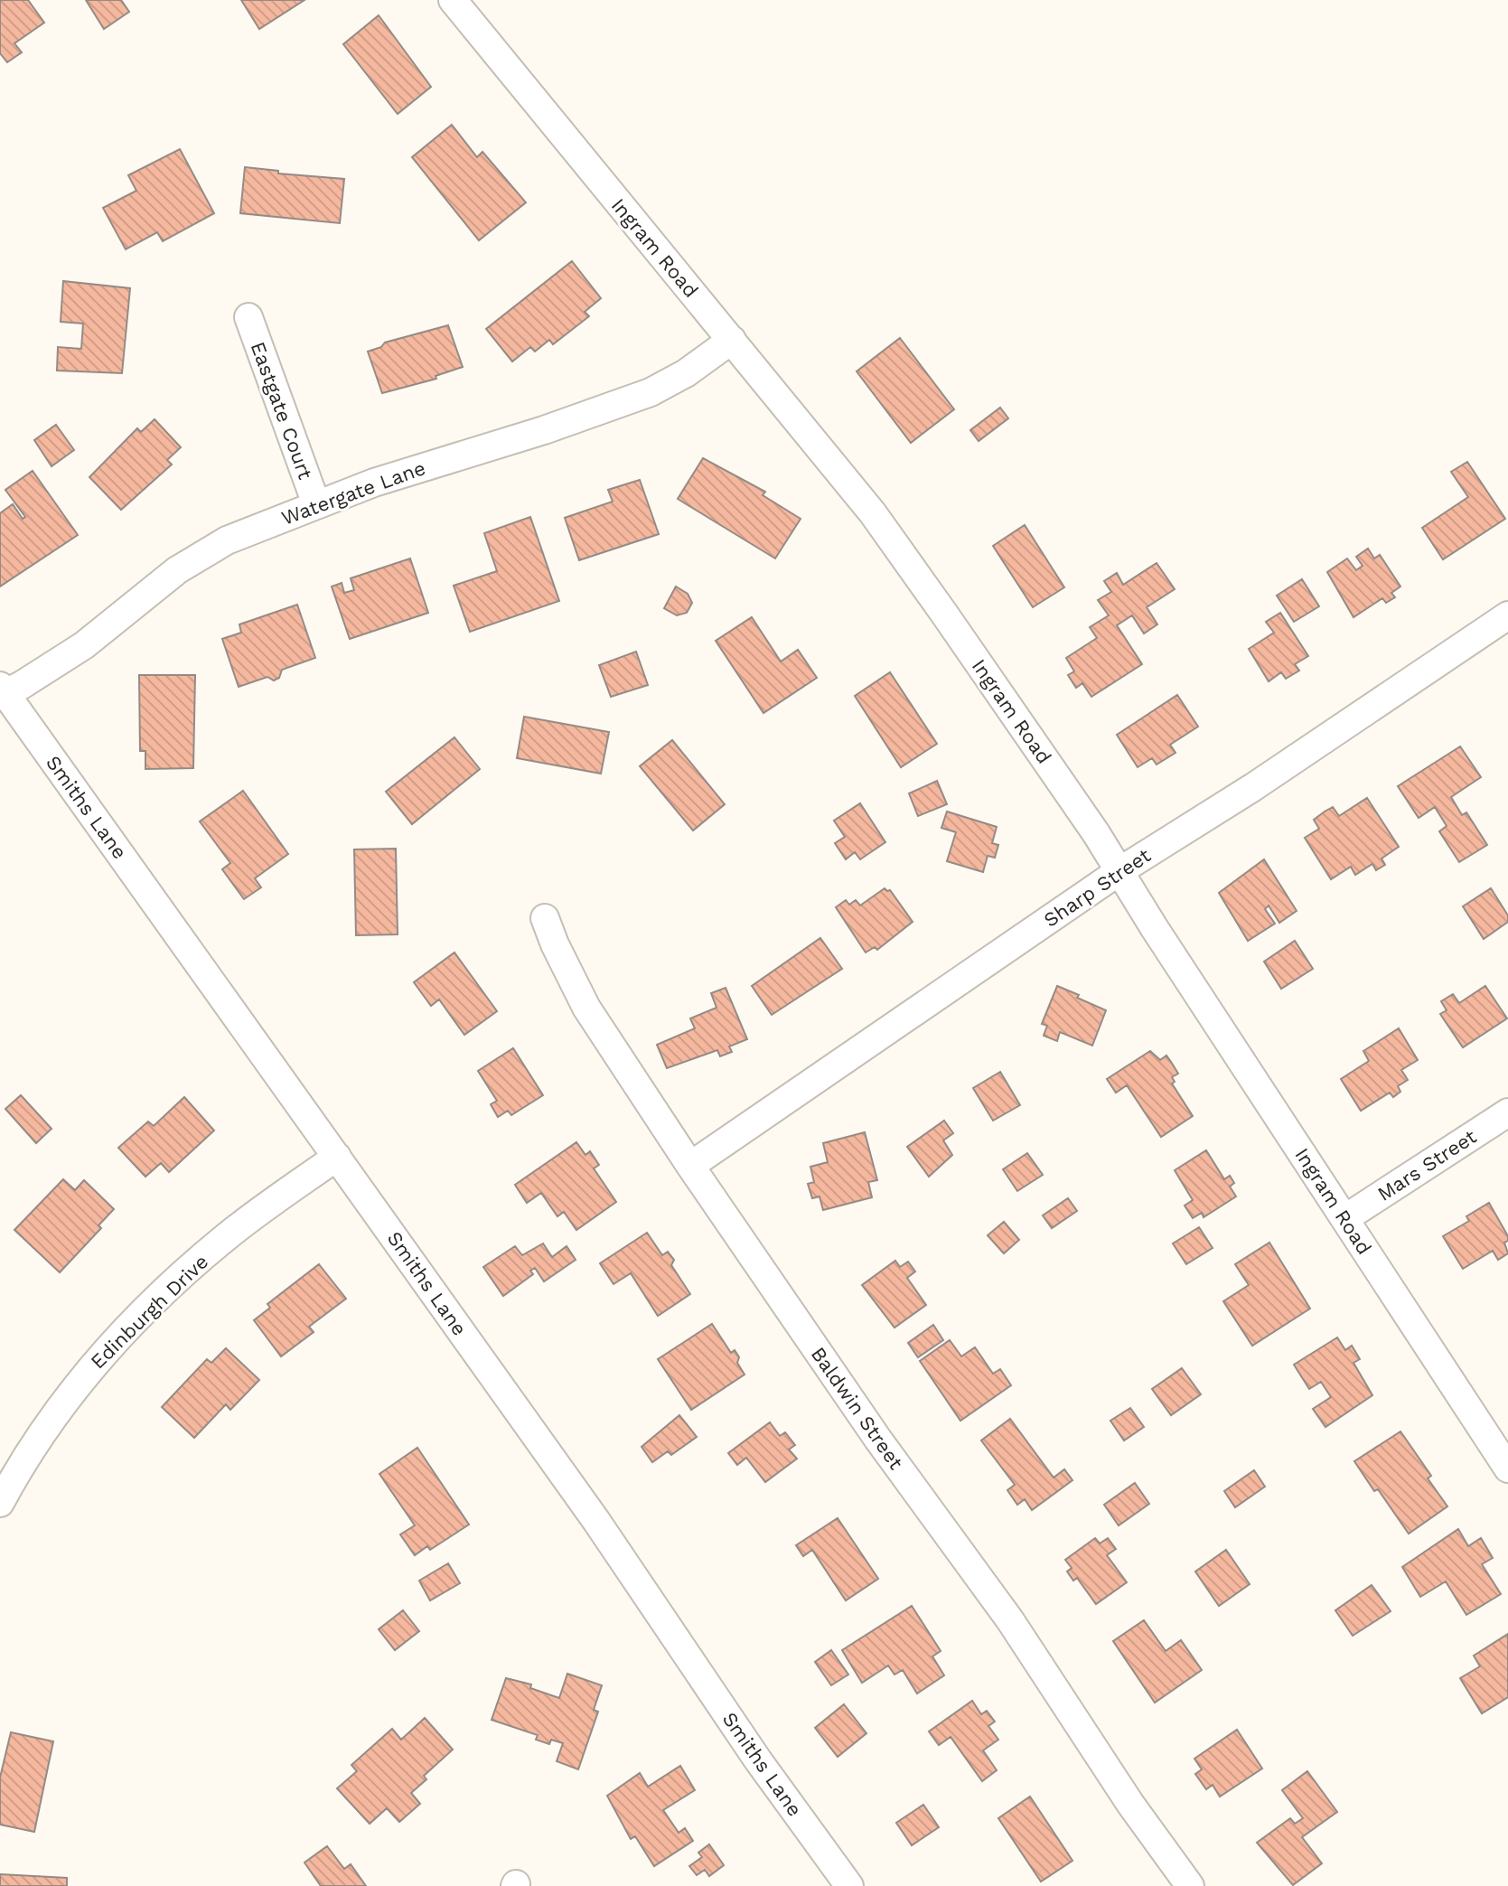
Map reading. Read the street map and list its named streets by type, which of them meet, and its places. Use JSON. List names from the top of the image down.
{
  "streets": {
    "street": [
      "Ingram Road",
      "Eastgate Court",
      "Watergate Lane",
      "Smiths Lane",
      "Sharp Street",
      "Mars Street",
      "Edinburgh Drive",
      "Baldwin Street"
    ]
  },
  "crossings": [
    ["Ingram Road", "Watergate Lane"],
    ["Ingram Road", "Sharp Street"],
    ["Ingram Road", "Mars Street"],
    ["Eastgate Court", "Watergate Lane"],
    ["Watergate Lane", "Smiths Lane"],
    ["Smiths Lane", "Edinburgh Drive"],
    ["Sharp Street", "Baldwin Street"]
  ]
}
